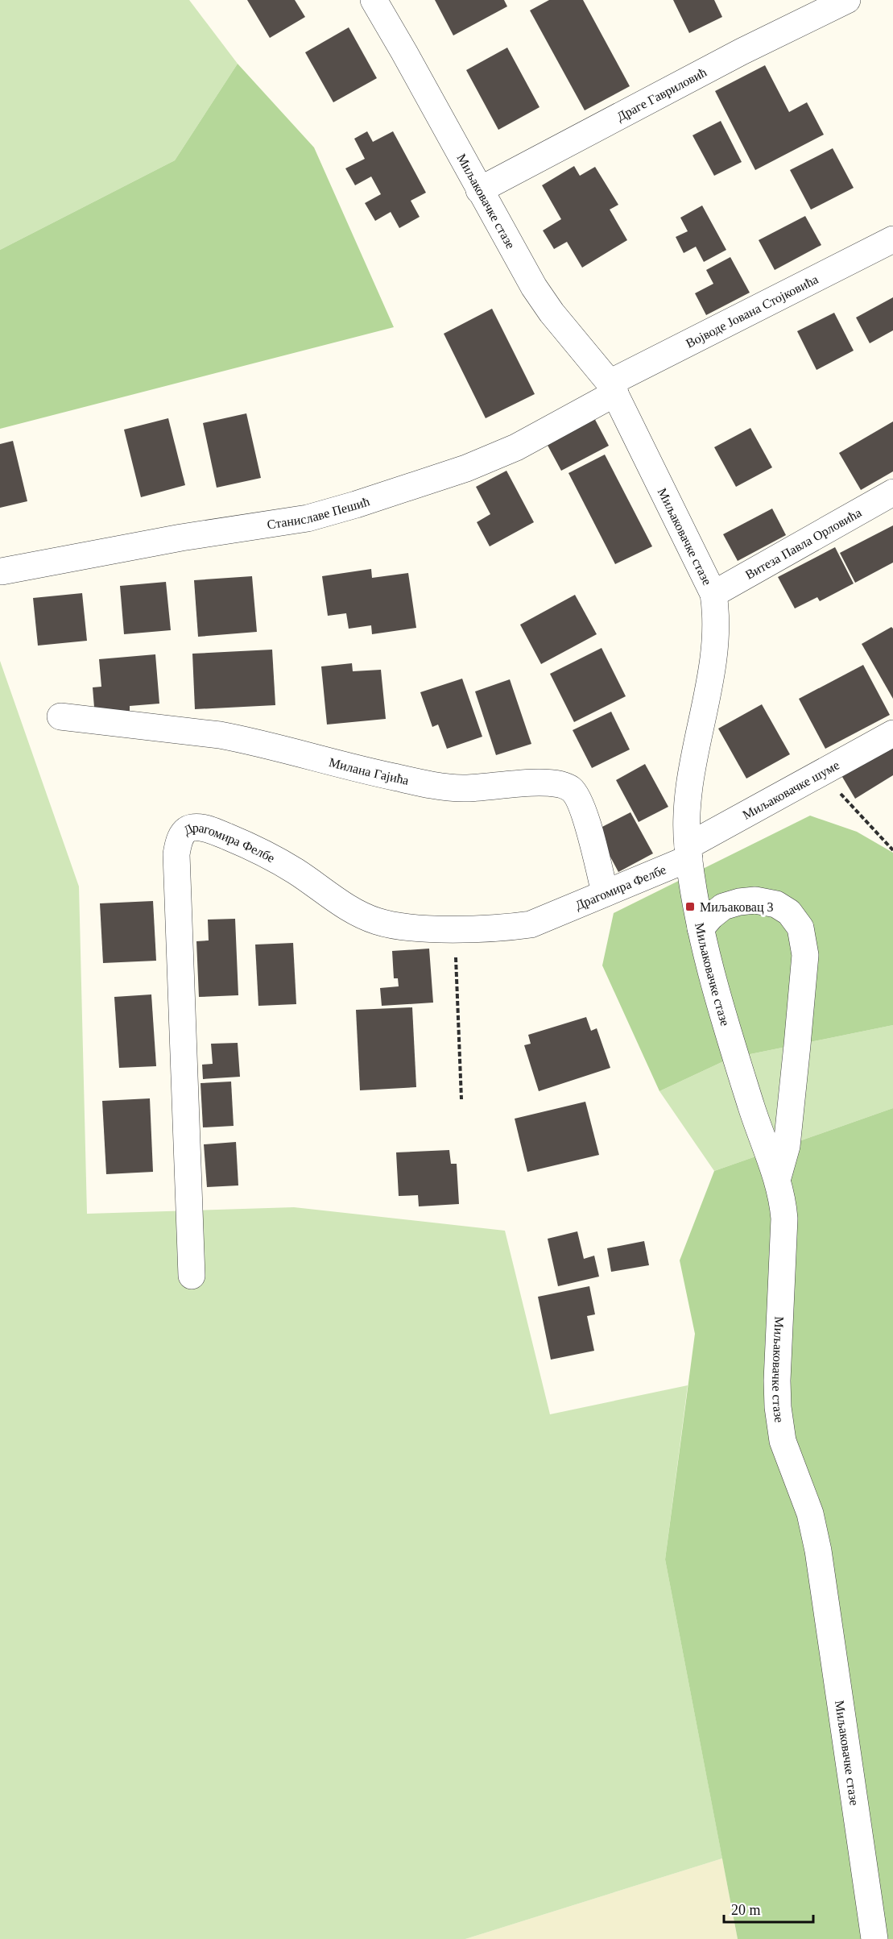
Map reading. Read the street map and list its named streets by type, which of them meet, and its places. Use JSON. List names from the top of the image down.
{
  "streets": {
    "street": [
      "Драге Гавриловић",
      "Миљаковачке стазе",
      "Војводе Јована Стојковића",
      "Станиславе Пешић",
      "Витеза Павла Орловића",
      "Милана Гајића",
      "Миљаковачке шуме",
      "Драгомира Фелбе"
    ]
  },
  "crossings": [
    ["Драге Гавриловић", "Миљаковачке стазе"],
    ["Миљаковачке стазе", "Војводе Јована Стојковића"],
    ["Миљаковачке стазе", "Станиславе Пешић"],
    ["Миљаковачке стазе", "Витеза Павла Орловића"],
    ["Миљаковачке стазе", "Миљаковачке шуме"],
    ["Миљаковачке стазе", "Драгомира Фелбе"],
    ["Војводе Јована Стојковића", "Станиславе Пешић"],
    ["Милана Гајића", "Драгомира Фелбе"],
    ["Миљаковачке шуме", "Драгомира Фелбе"]
  ],
  "places": {
    "transit": ["Миљаковац 3"]
  },
  "scale_bar": "20 m"
}
